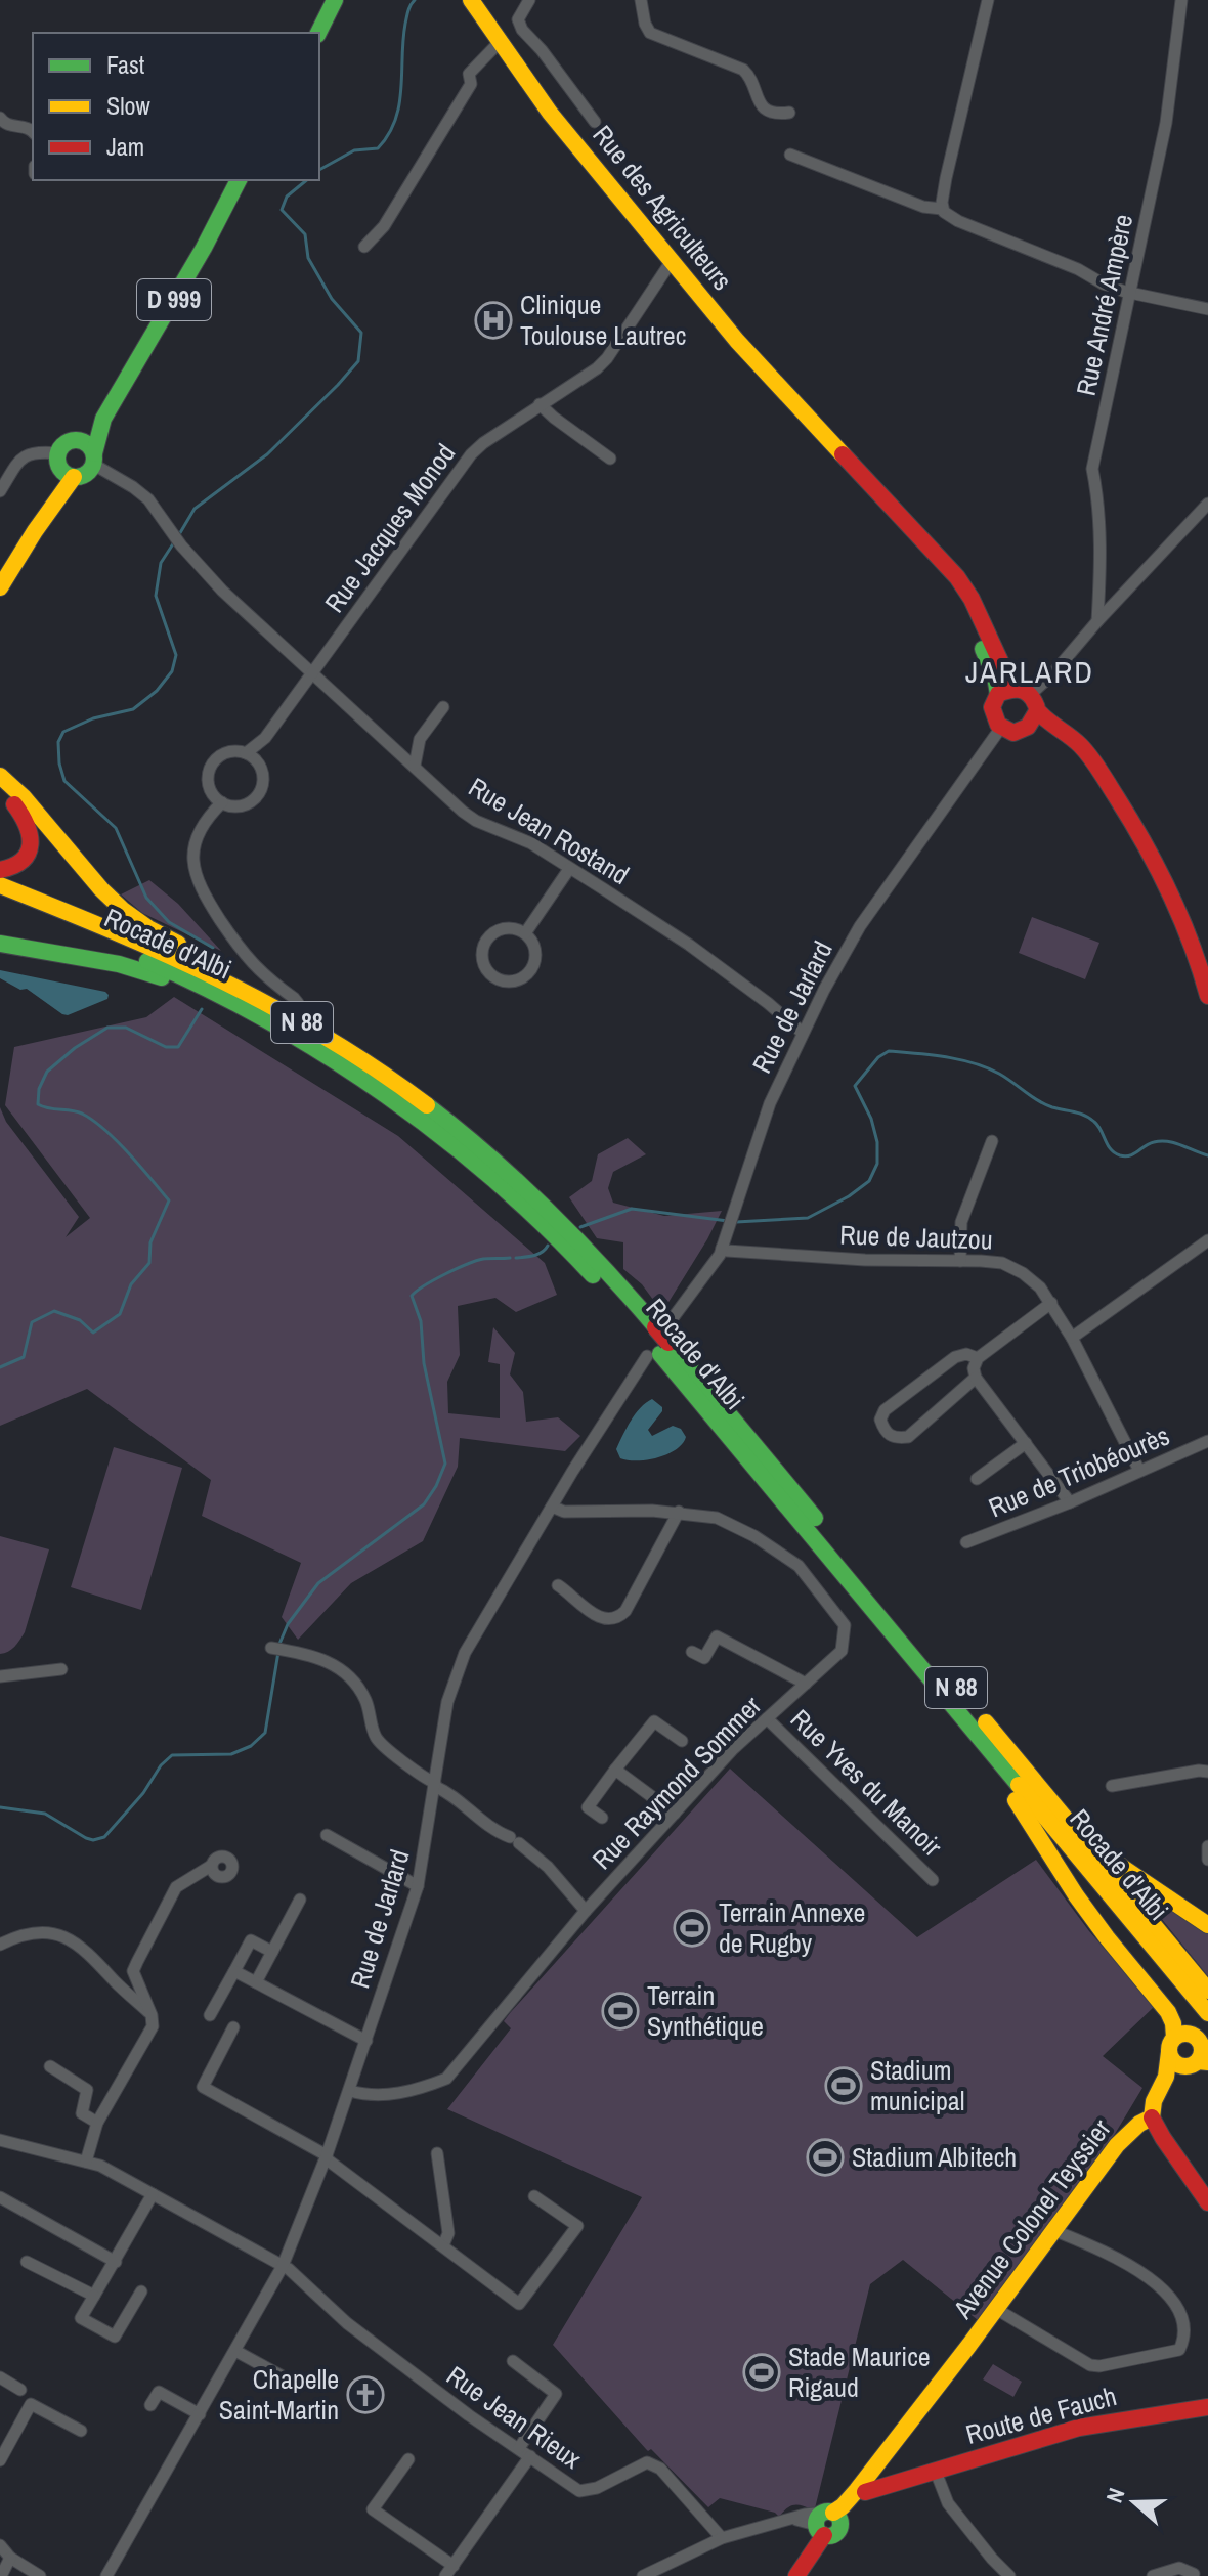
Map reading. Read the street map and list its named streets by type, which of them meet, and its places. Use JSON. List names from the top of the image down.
{
  "streets": {
    "main road": [
      "Rue des Agriculteurs",
      "D 999",
      "Rocade d'Albi",
      "N 88",
      "Avenue Colonel Teyssier",
      "Route de Fauch"
    ],
    "street": [
      "Rue André Ampère",
      "Rue Jacques Monod",
      "Rue Jean Rostand",
      "Rue de Jarlard",
      "Rue de Jautzou",
      "Rue de Triobéourès",
      "Rue Raymond Sommer",
      "Rue Yves du Manoir",
      "Rue Jean Rieux"
    ]
  },
  "crossings": [
    ["Rue des Agriculteurs", "Rue Jacques Monod"],
    ["Rue des Agriculteurs", "Rue de Jarlard"],
    ["D 999", "Rue Jean Rostand"],
    ["Rue Jacques Monod", "Rue Jean Rostand"],
    ["Rue Jean Rostand", "Rue de Jarlard"],
    ["Rocade d'Albi", "Rue de Jarlard"],
    ["Rocade d'Albi", "Avenue Colonel Teyssier"],
    ["Rue de Jarlard", "Rue de Jautzou"],
    ["Rue de Jarlard", "Rue Raymond Sommer"],
    ["Rue de Jarlard", "Rue Jean Rieux"],
    ["Rue de Jautzou", "Rue de Triobéourès"],
    ["Rue Raymond Sommer", "Rue Yves du Manoir"],
    ["Avenue Colonel Teyssier", "Route de Fauch"]
  ],
  "districts": ["JARLARD"],
  "places": {
    "hospital": ["Clinique Toulouse Lautrec"],
    "sports": [
      "Terrain Annexe de Rugby",
      "Terrain Synthétique",
      "Stadium municipal",
      "Stadium Albitech",
      "Stade Maurice Rigaud"
    ],
    "church": ["Chapelle Saint-Martin"]
  },
  "legend": ["Fast", "Slow", "Jam"],
  "north": "left"
}
